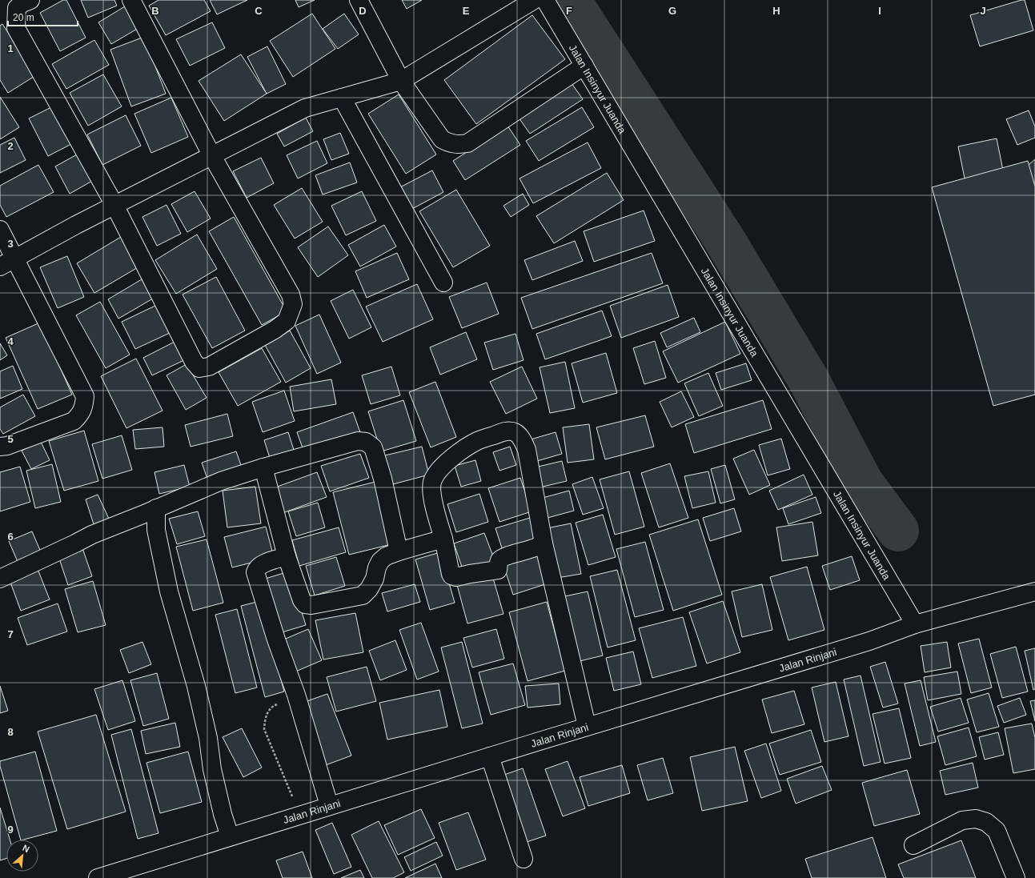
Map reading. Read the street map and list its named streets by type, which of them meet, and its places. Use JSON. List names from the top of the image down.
{
  "streets": {
    "street": ["Jalan Insinyur Juanda", "Jalan Rinjani"]
  },
  "crossings": [
    ["Jalan Insinyur Juanda", "Jalan Rinjani"]
  ],
  "scale_bar": "20 m",
  "north": "top right",
  "grid": {
    "columns": [
      "B",
      "C",
      "D",
      "E",
      "F",
      "G",
      "H",
      "I",
      "J"
    ],
    "rows": [
      "1",
      "2",
      "3",
      "4",
      "5",
      "6",
      "7",
      "8",
      "9"
    ]
  }
}
